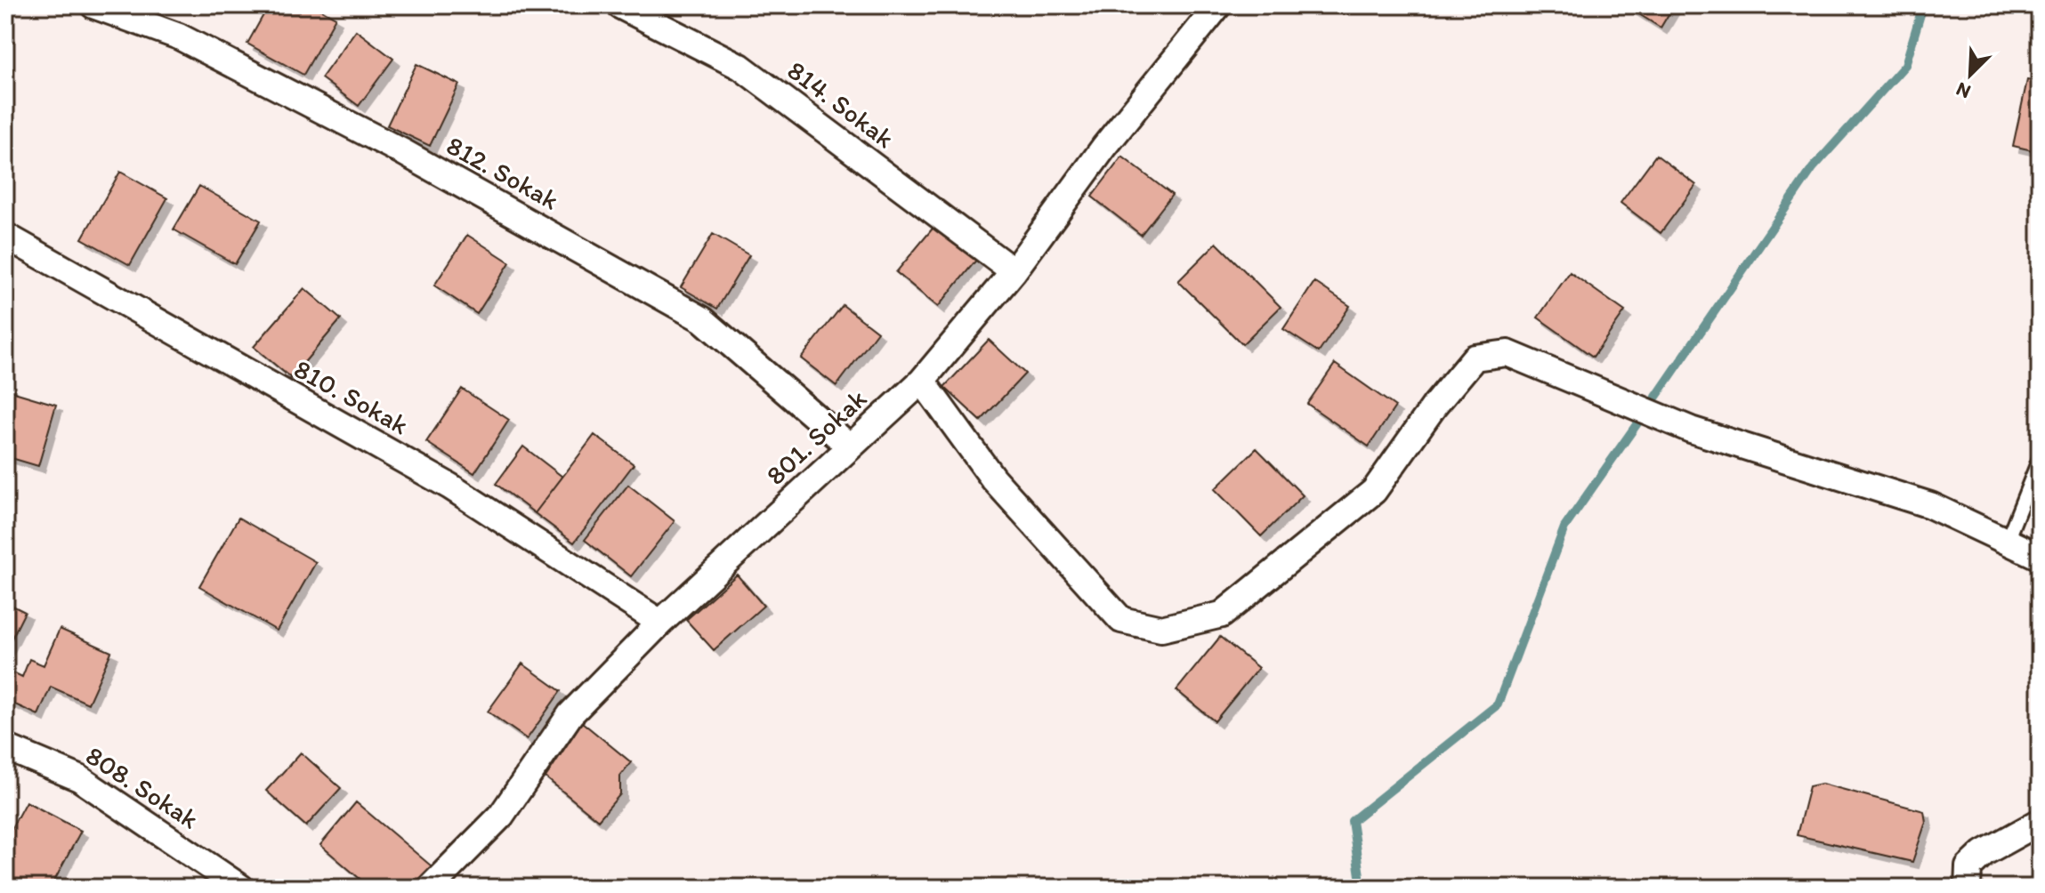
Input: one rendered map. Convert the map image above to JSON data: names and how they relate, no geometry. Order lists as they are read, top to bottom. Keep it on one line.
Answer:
{"streets":{"street":["814. Sokak","812. Sokak","810. Sokak","801. Sokak","808. Sokak"]},"crossings":[["814. Sokak","801. Sokak"],["812. Sokak","801. Sokak"],["810. Sokak","801. Sokak"]],"north":"bottom left"}
